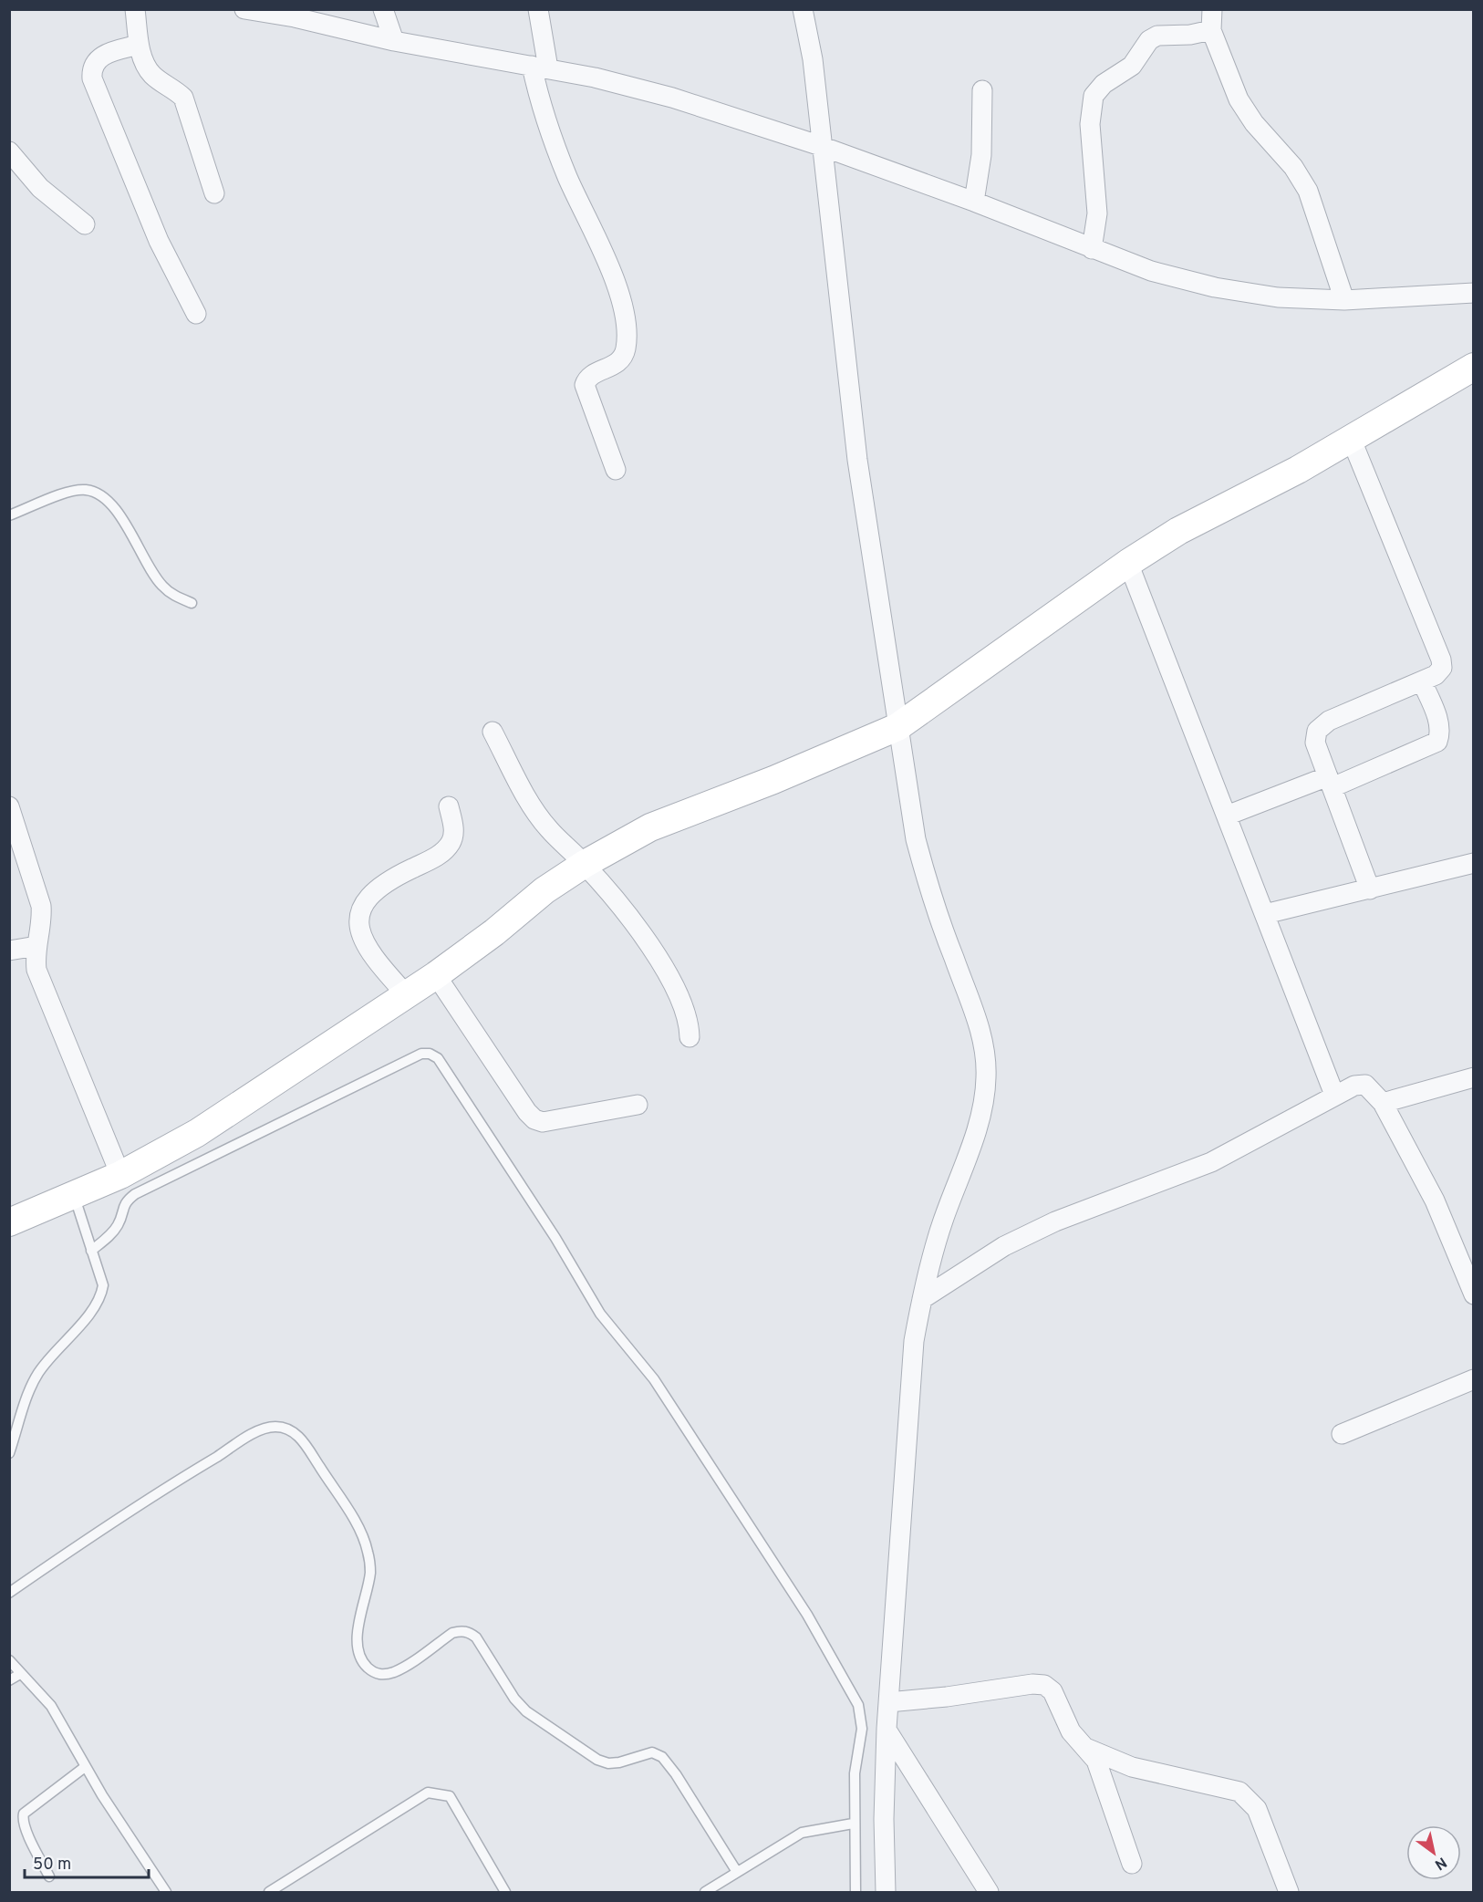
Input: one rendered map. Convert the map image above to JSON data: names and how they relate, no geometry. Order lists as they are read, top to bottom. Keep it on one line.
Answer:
{"scale_bar":"50 m","north":"bottom right"}
